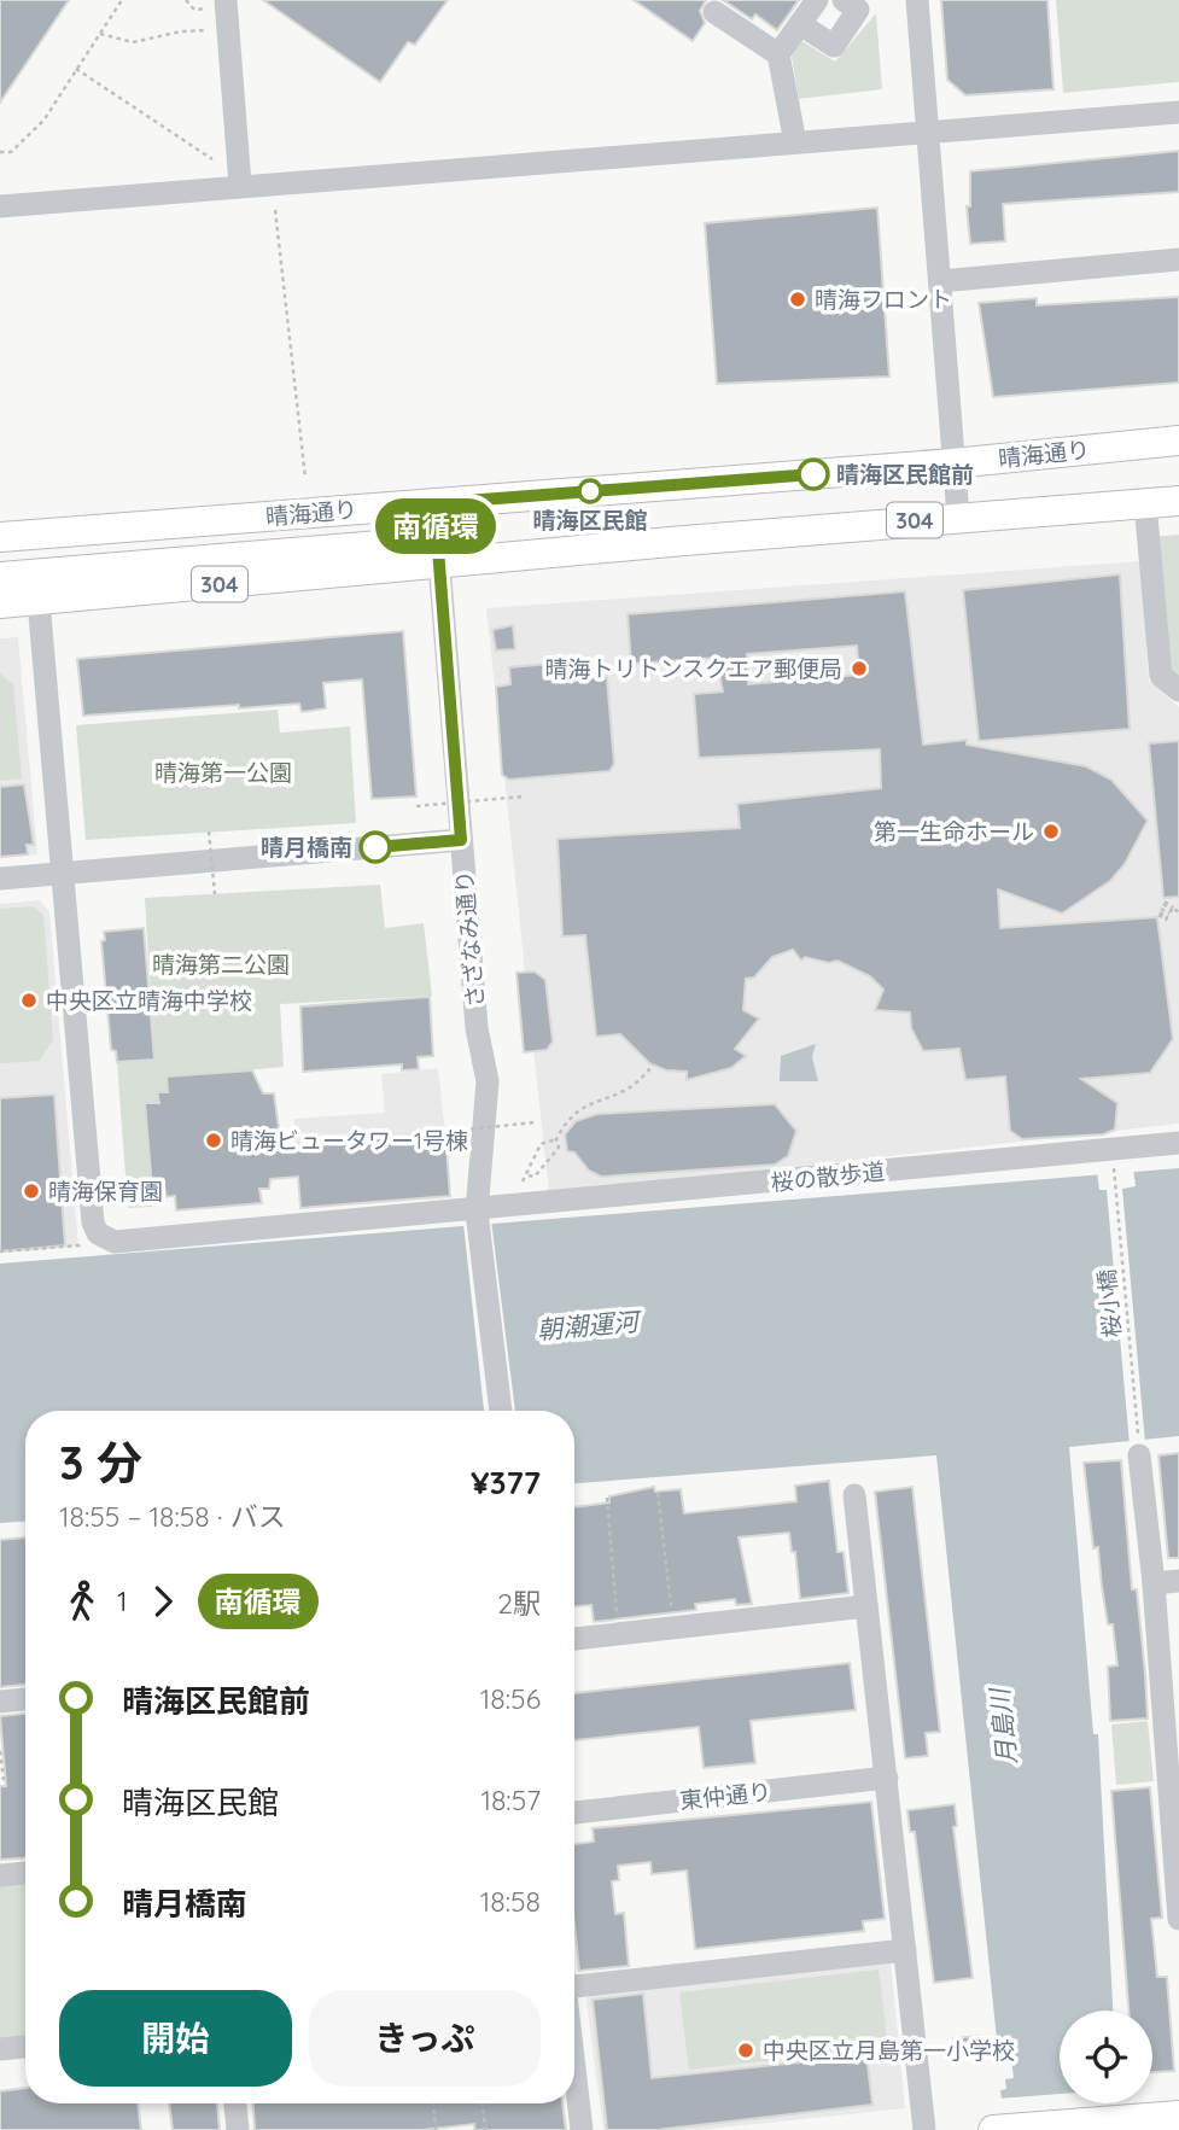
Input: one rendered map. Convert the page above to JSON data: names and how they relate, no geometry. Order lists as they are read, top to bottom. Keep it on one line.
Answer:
{"streets":{"main road":["晴海通り","304"],"street":["さざなみ通り","桜の散歩道","東仲通り"],"path":["桜小橋"]},"crossings":[["晴海通り","さざなみ通り"],["さざなみ通り","桜の散歩道"],["桜の散歩道","桜小橋"]],"water":["朝潮運河","月島川"],"parks":["晴海第一公園","晴海第二公園"],"places":["晴海フロント","晴海区民館前","晴海区民館","晴海トリトンスクエア郵便局","第一生命ホール","晴月橋南","中央区立晴海中学校","晴海ビュータワー1号棟","晴海保育園","中央区立月島第一小学校"],"lines":["bus line 南循環"],"page":{"on_map":"南循環","heading":["3 分","18:55 – 18:58 · バス","¥377"],"legs":["1","南循環","2駅"],"list":[{"name":"晴海区民館前","value":"18:56"},{"name":"晴海区民館","value":"18:57"},{"name":"晴月橋南","value":"18:58"}],"buttons":["開始","きっぷ"]}}
